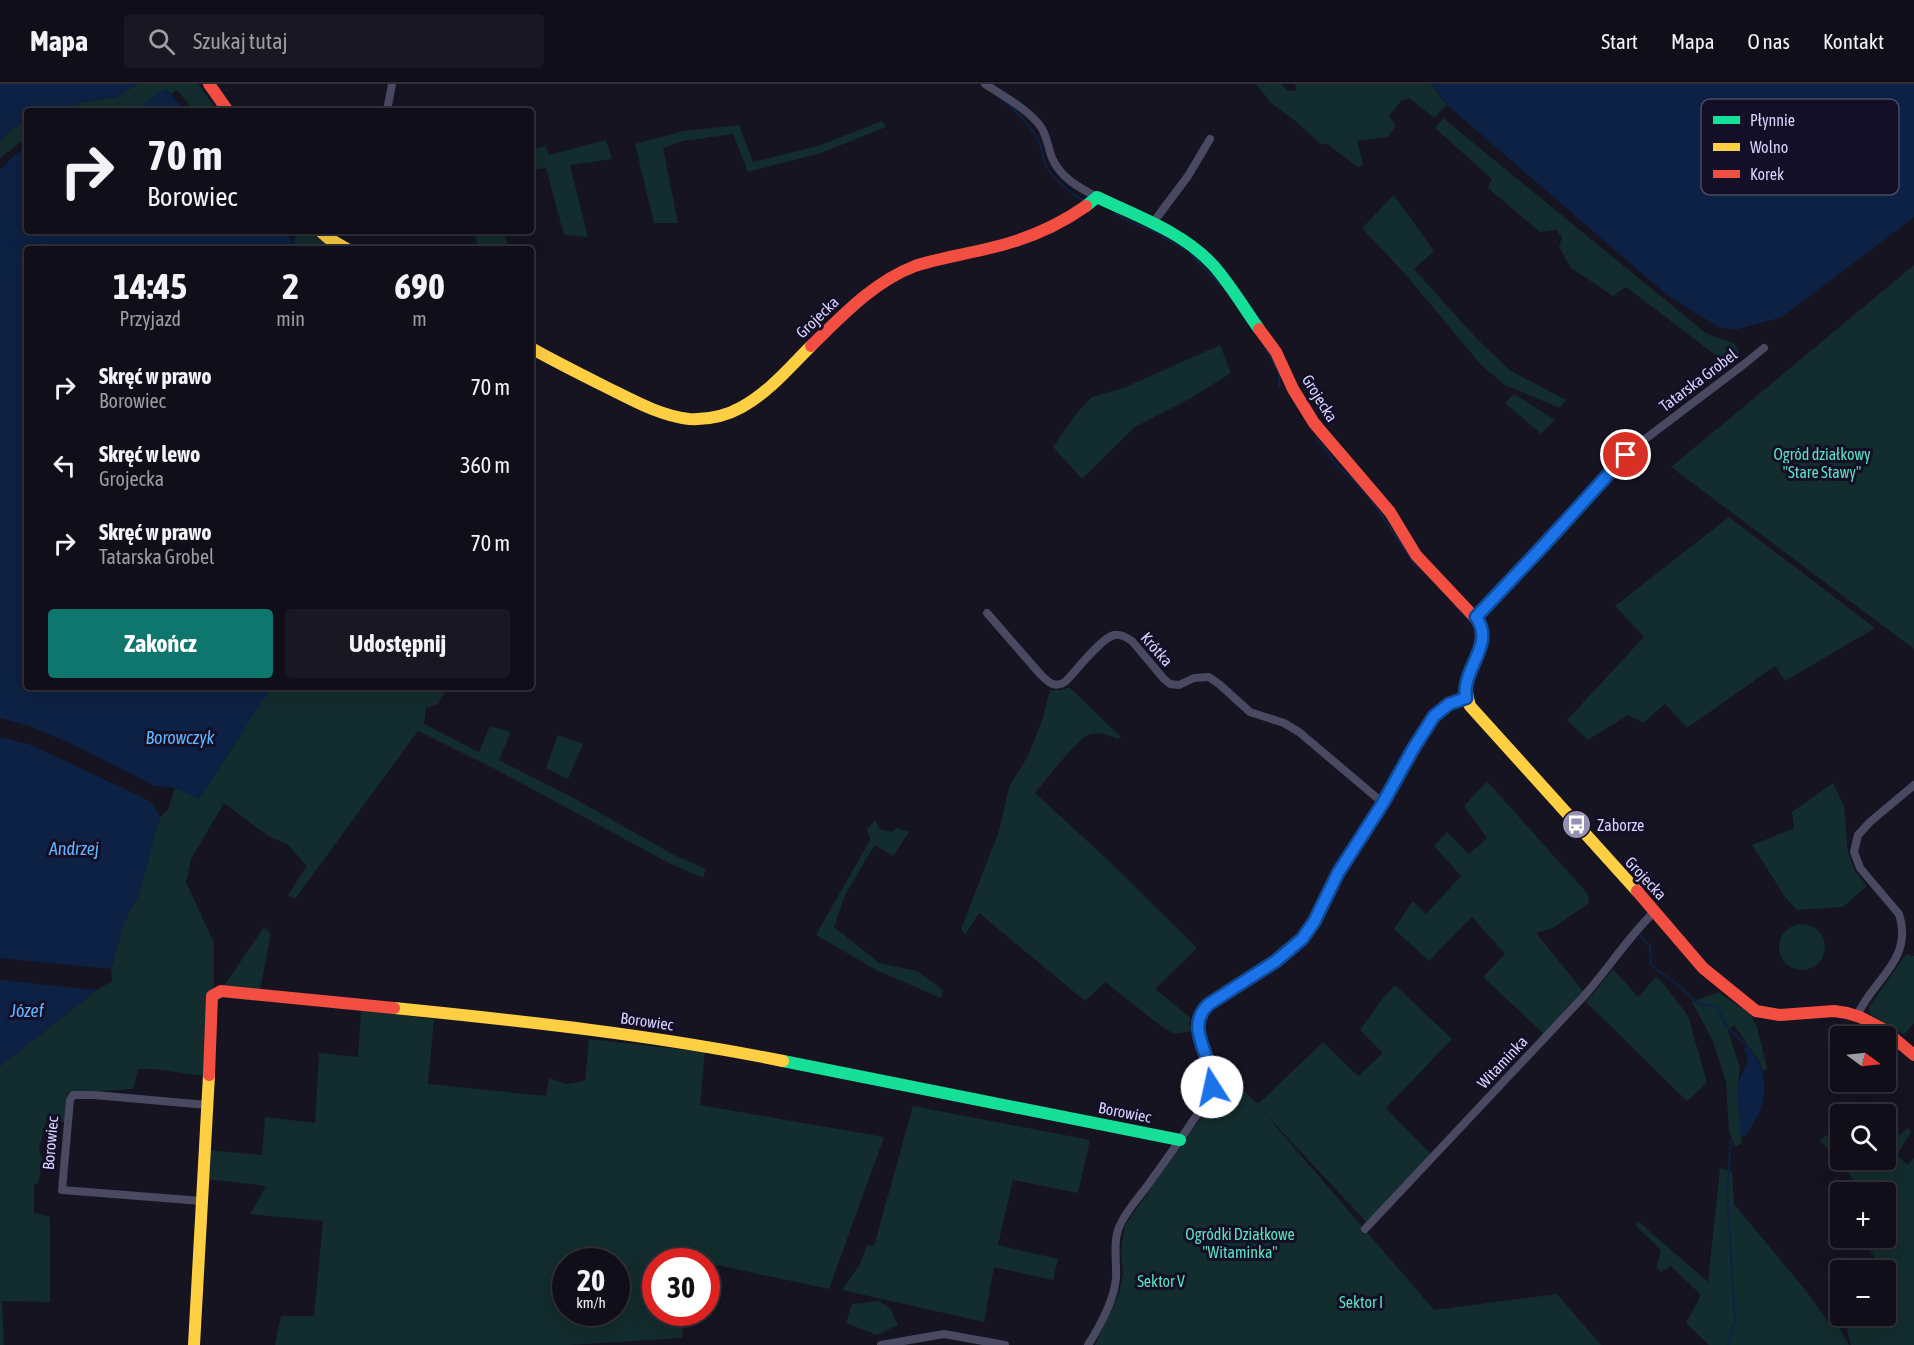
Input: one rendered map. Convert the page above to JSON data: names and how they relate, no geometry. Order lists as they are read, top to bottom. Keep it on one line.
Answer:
{"streets":{"street":["Grojecka","Tatarska Grobel","Krótka","Borowiec","Witaminka"]},"crossings":[["Grojecka","Tatarska Grobel"],["Grojecka","Witaminka"]],"water":["Borowczyk","Andrzej","Józef"],"parks":["Ogród działkowy \"Stare Stawy\"","Ogródki Działkowe \"Witaminka\"","Sektor V","Sektor I"],"places":{"bus stop":["Zaborze"]},"legend":["Płynnie","Wolno","Korek"],"north":"right","page":{"header":"Mapa","search":"Szukaj tutaj","nav":["Start","Mapa","O nas","Kontakt"],"turn":["70 m","Borowiec"],"eta":["14:45","Przyjazd","2","min","690","m"],"list":[{"name":"Skręć w prawo","note":"Borowiec","value":"70 m"},{"name":"Skręć w lewo","note":"Grojecka","value":"360 m"},{"name":"Skręć w prawo","note":"Tatarska Grobel","value":"70 m"}],"buttons":["Zakończ","Udostępnij"],"map_buttons":["+","−"],"speed":"20 km/h","limit":"30"}}
